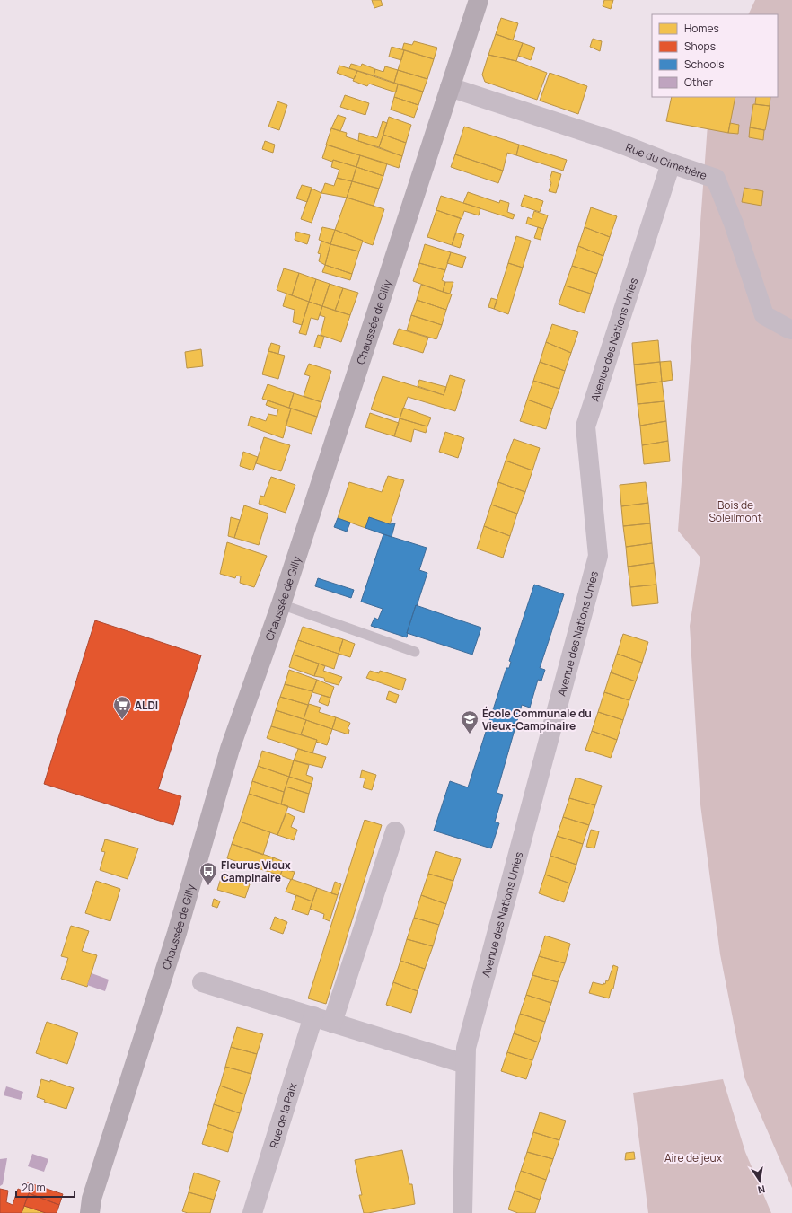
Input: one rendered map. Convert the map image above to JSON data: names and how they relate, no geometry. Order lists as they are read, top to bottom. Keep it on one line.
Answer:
{"streets":{"main road":["Chaussée de Gilly"],"street":["Rue du Cimetière","Avenue des Nations Unies","Rue de la Paix"]},"crossings":[["Rue du Cimetière","Chaussée de Gilly"],["Rue du Cimetière","Avenue des Nations Unies"]],"parks":["Bois de Soleilmont","Aire de jeux"],"places":{"supermarket":["ALDI"],"school or university":["École Communale du Vieux-Campinaire"],"bus stop":["Fleurus Vieux Campinaire"]},"legend":["Homes","Shops","Schools","Other"],"scale_bar":"20 m","north":"bottom"}
